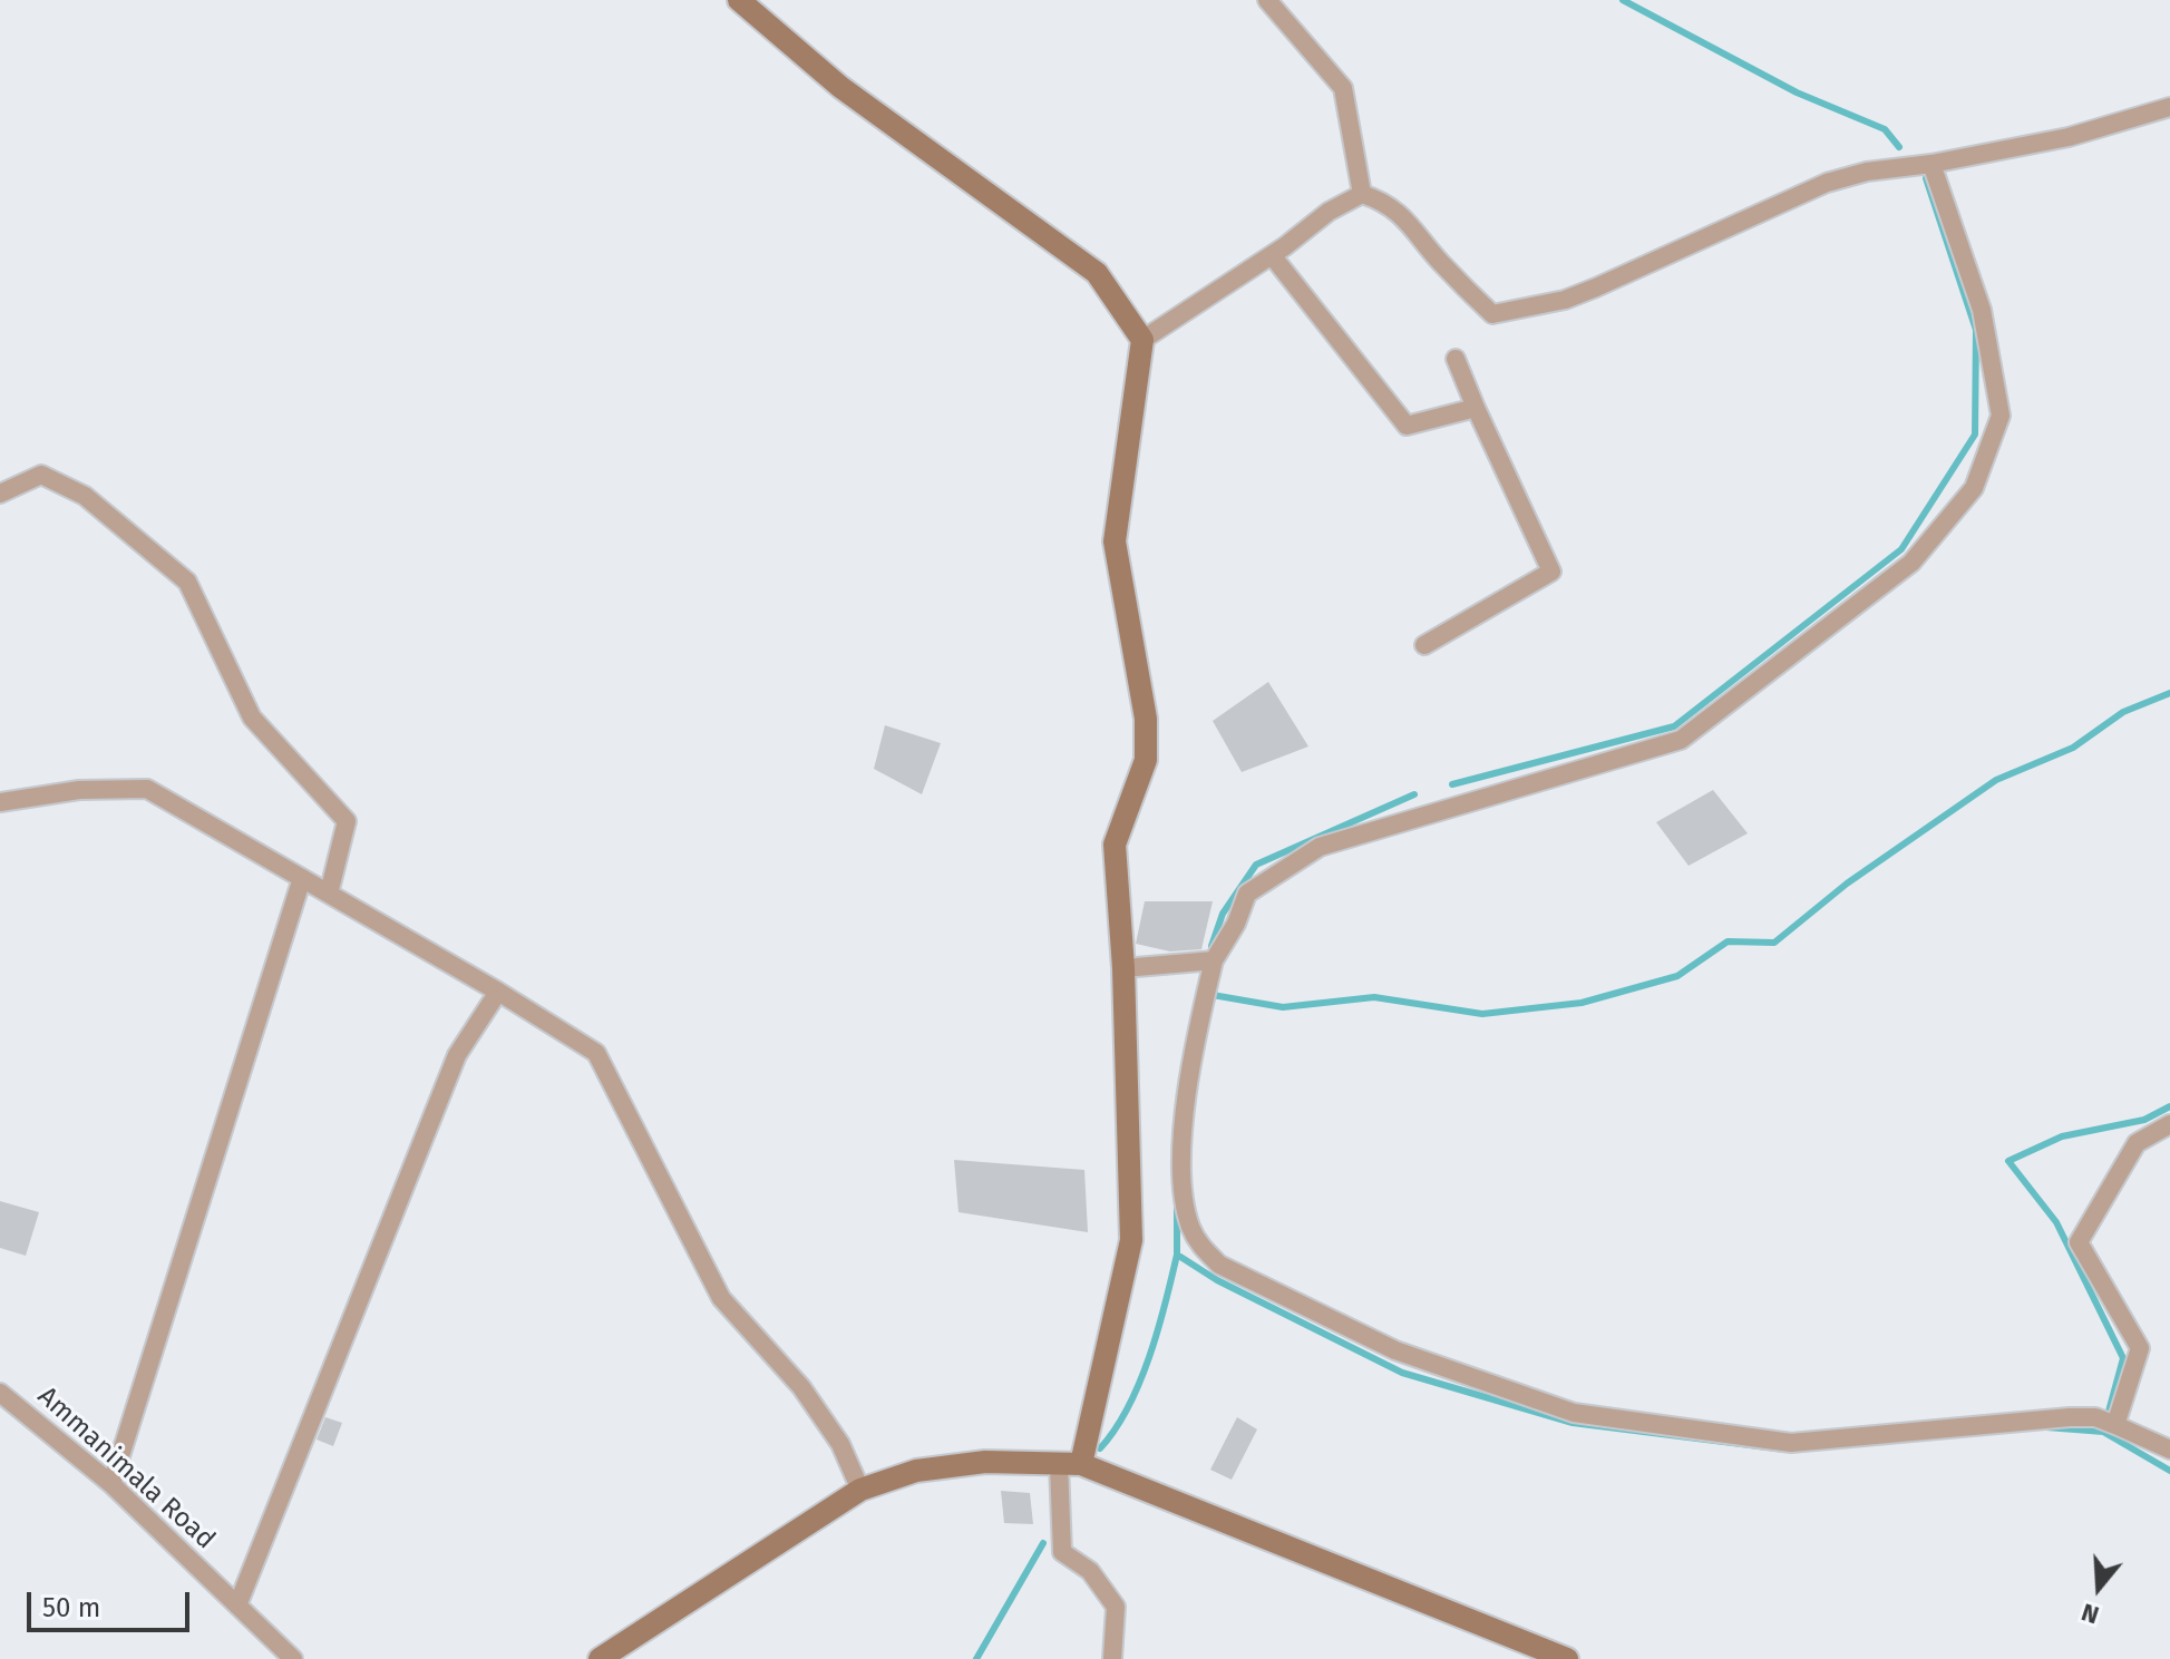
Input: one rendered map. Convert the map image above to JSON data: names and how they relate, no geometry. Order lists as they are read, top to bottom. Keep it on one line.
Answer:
{"streets":{"street":["Ammanimala Road"]},"scale_bar":"50 m","north":"bottom"}
